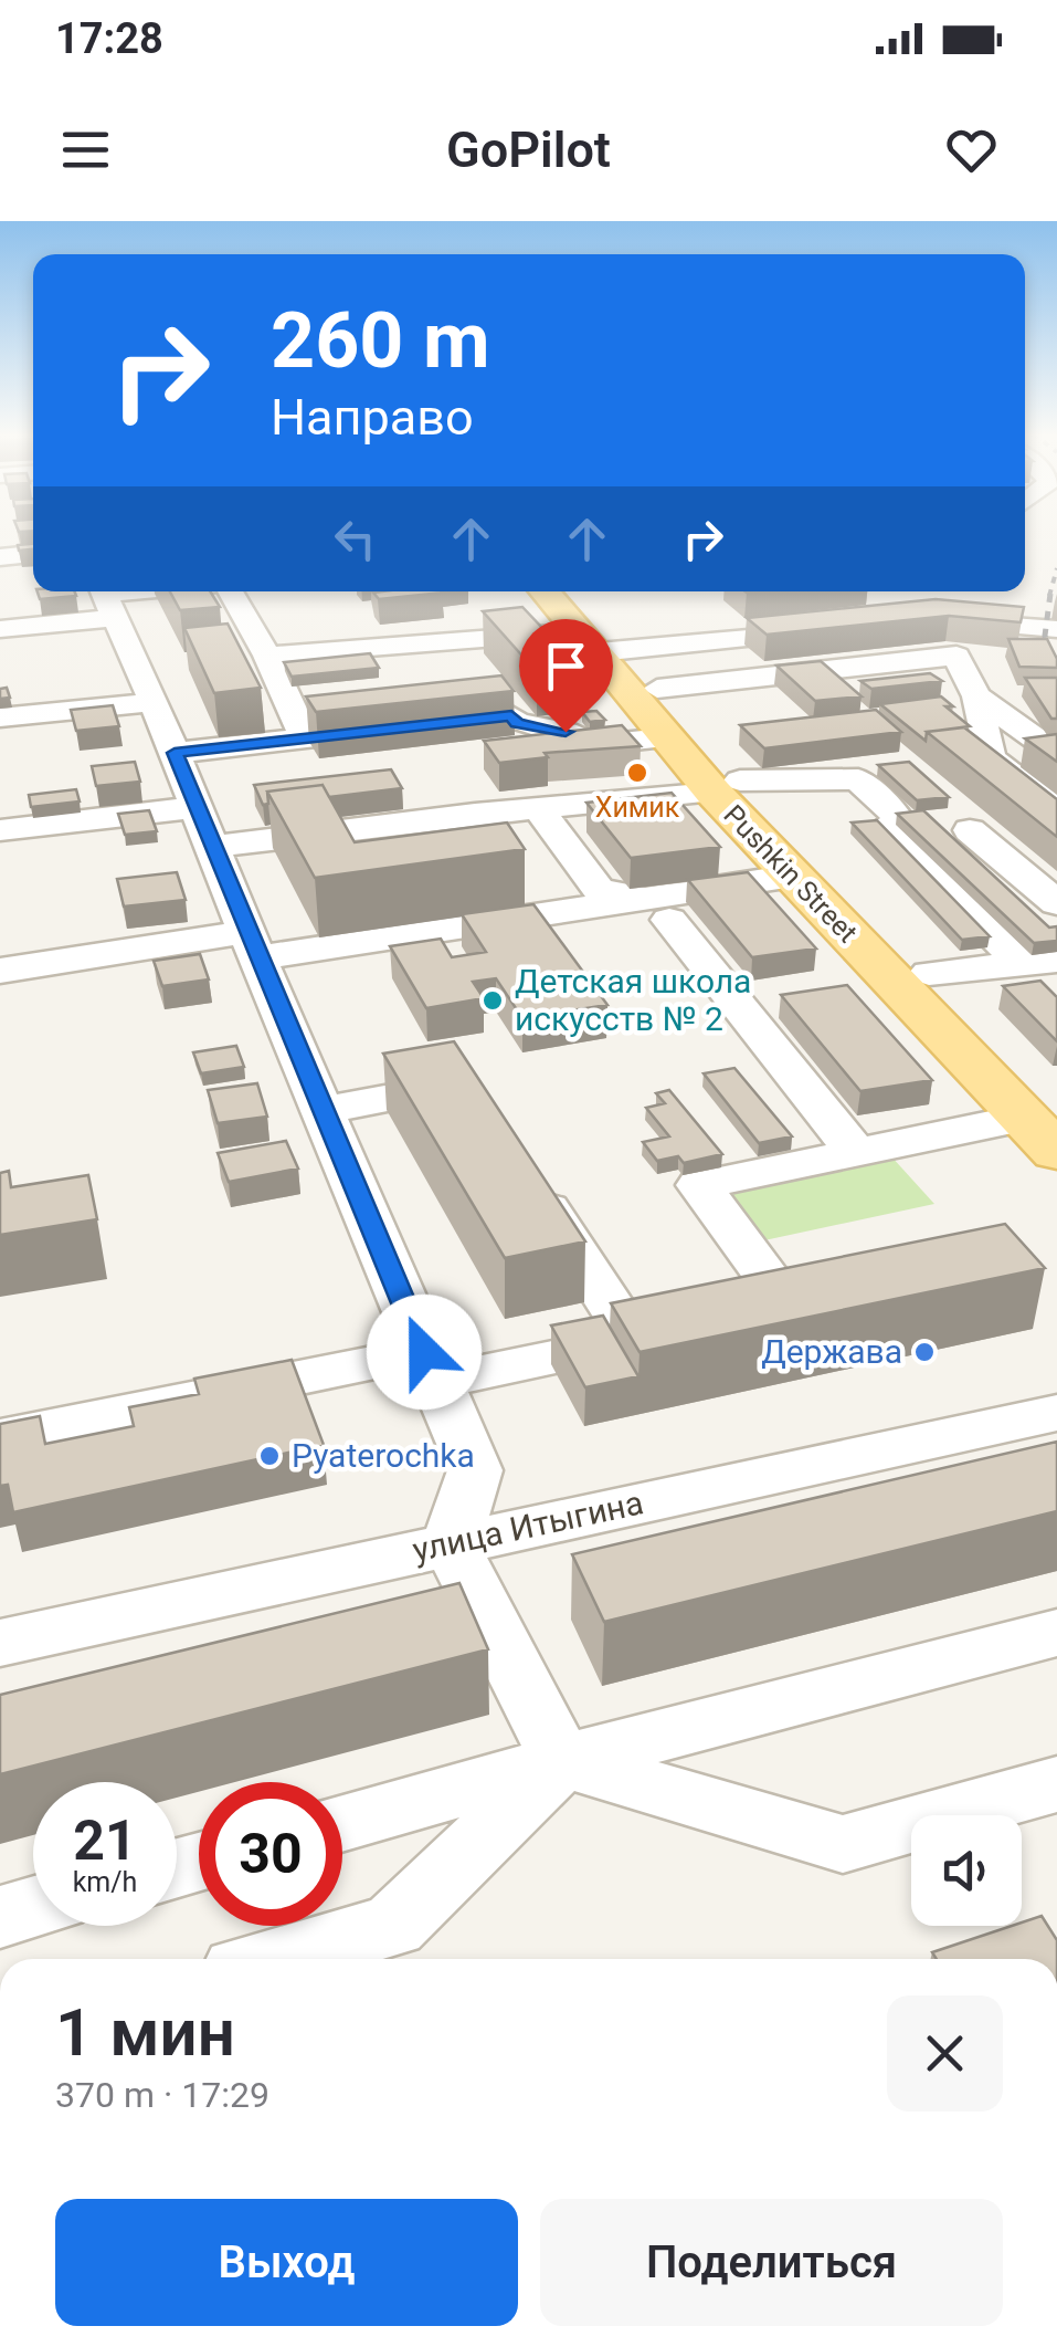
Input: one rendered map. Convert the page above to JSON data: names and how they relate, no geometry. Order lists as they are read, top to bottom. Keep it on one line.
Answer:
{"streets":{"main road":["Pushkin Street"],"street":["улица Итыгина"]},"places":["Химик","Детская школа искусств № 2","Держава","Pyaterochka"],"page":{"status":"17:28","header":"GoPilot","turn":["260 m","Направо"],"speed":"21 km/h","limit":"30","heading":["1 мин","370 m · 17:29"],"buttons":["Выход","Поделиться"]}}
